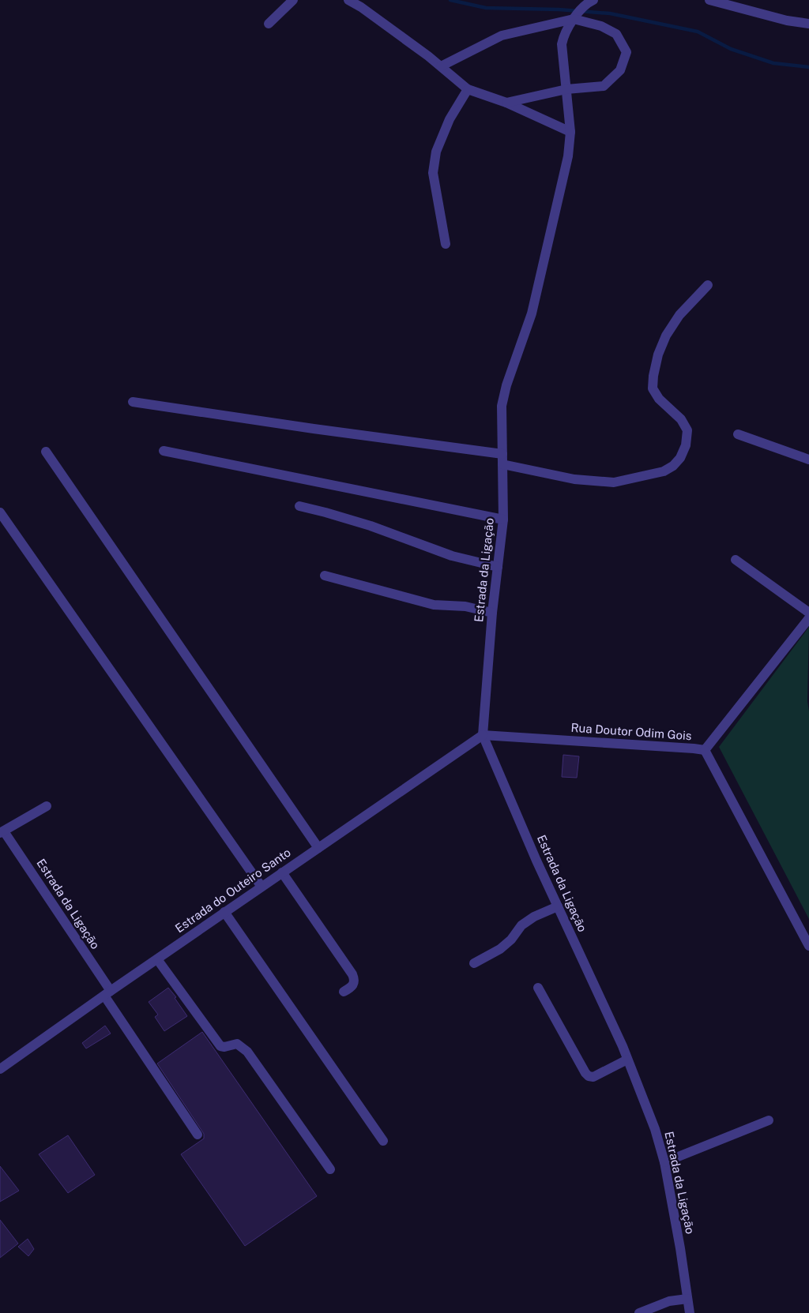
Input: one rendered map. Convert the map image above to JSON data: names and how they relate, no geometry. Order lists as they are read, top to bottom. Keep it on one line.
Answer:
{"streets":{"street":["Estrada da Ligação","Rua Doutor Odim Gois","Estrada do Outeiro Santo"]},"crossings":[["Estrada da Ligação","Rua Doutor Odim Gois"],["Estrada da Ligação","Estrada do Outeiro Santo"],["Rua Doutor Odim Gois","Estrada do Outeiro Santo"]]}
